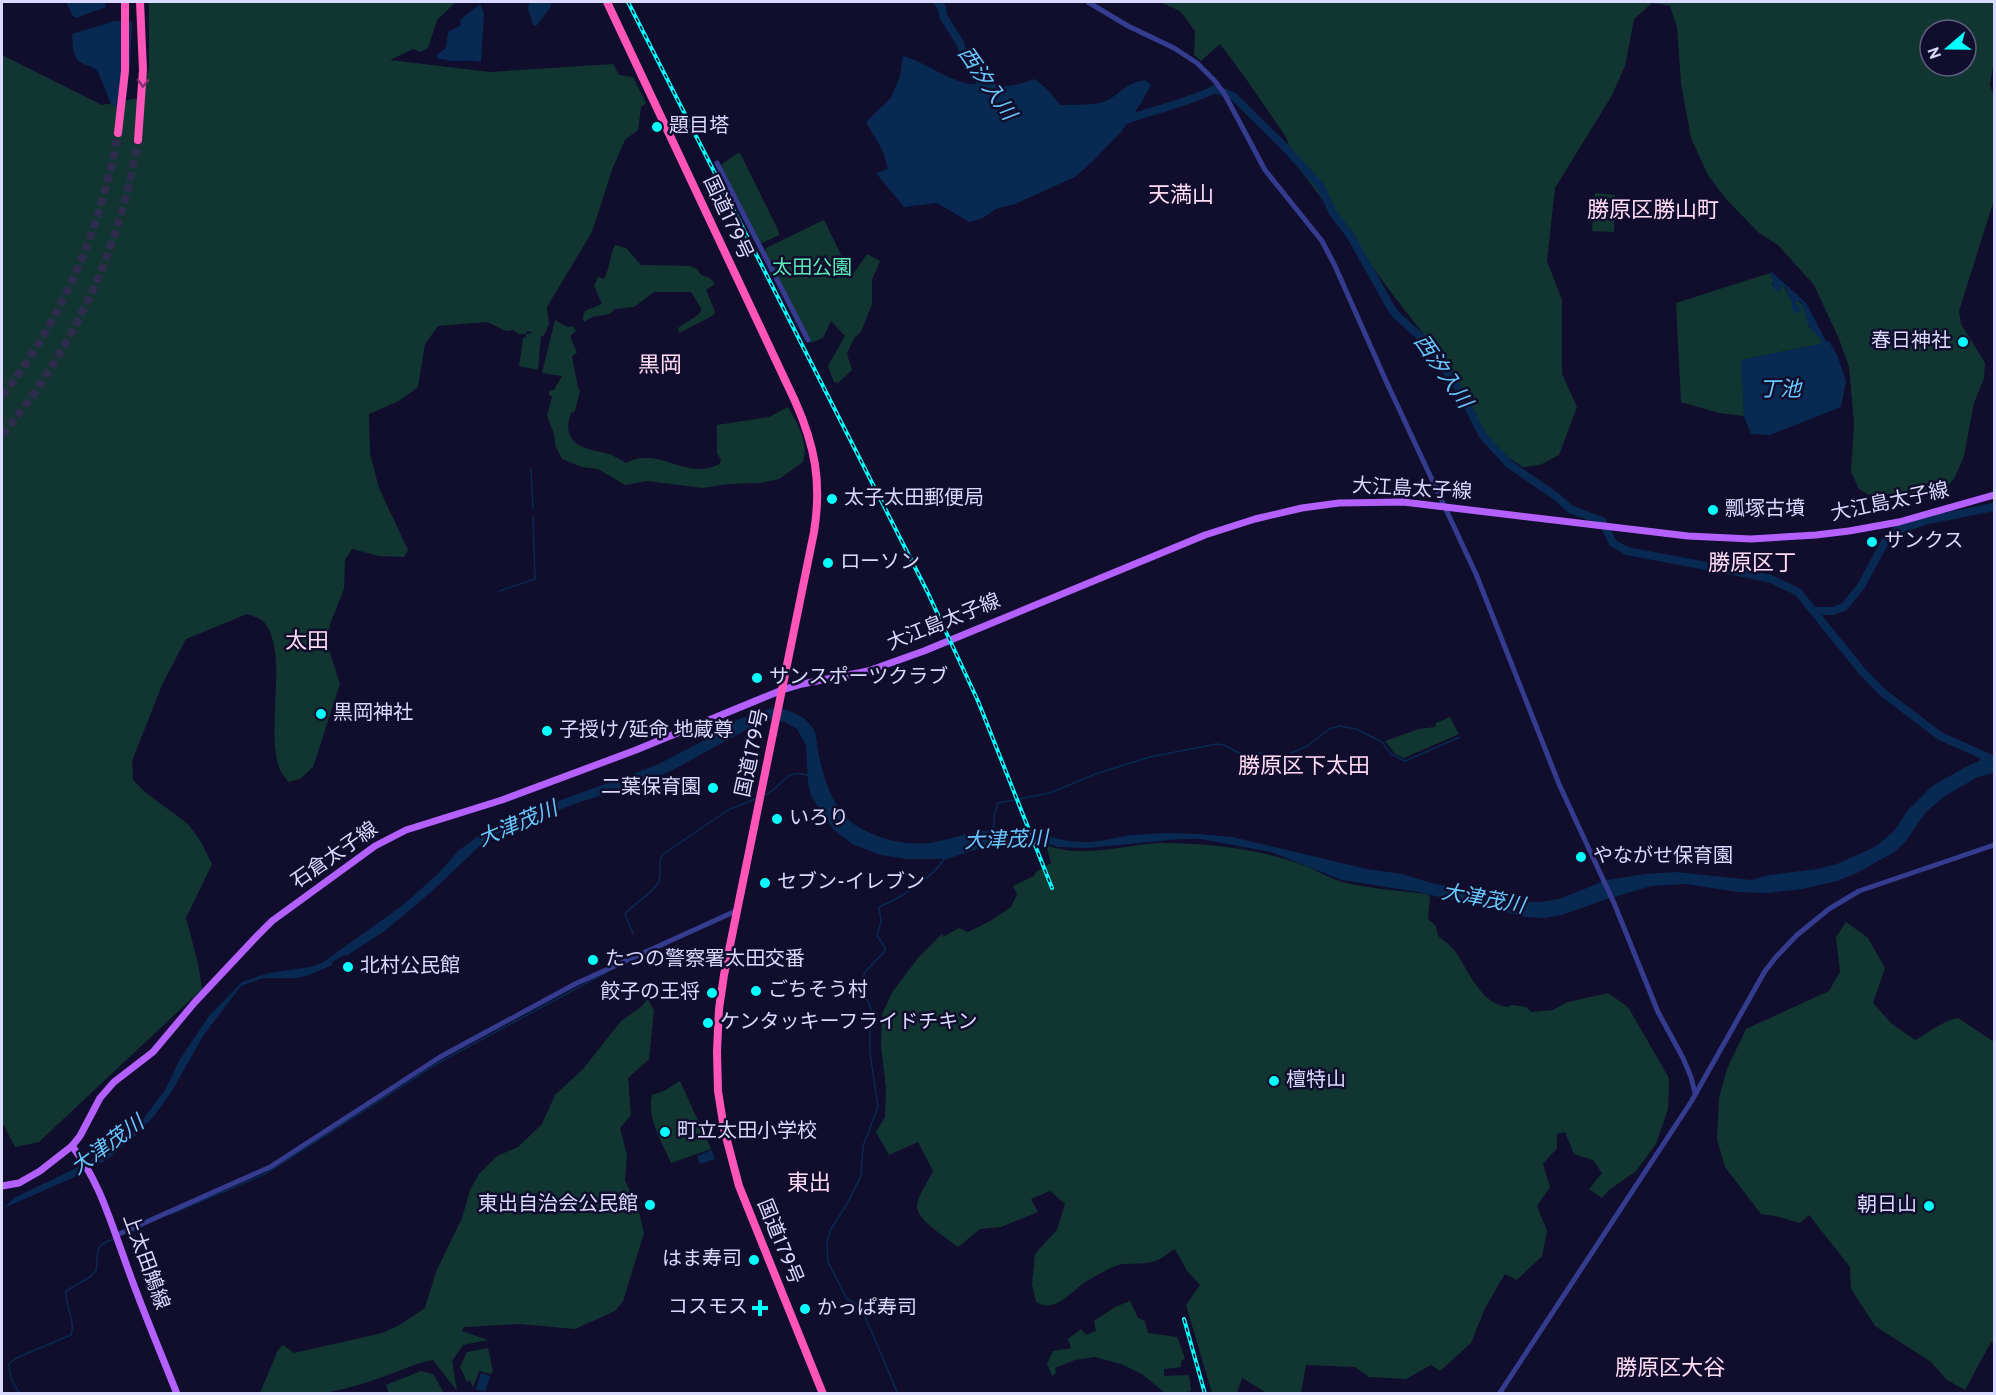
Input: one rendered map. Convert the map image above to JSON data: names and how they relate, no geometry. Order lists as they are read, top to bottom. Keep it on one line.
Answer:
{"streets":{"highway":["国道179号"],"main road":["大江島太子線","石倉太子線","上太田鵤線"]},"crossings":[["国道179号","大江島太子線"],["国道179号","石倉太子線"],["大江島太子線","石倉太子線"],["石倉太子線","上太田鵤線"]],"districts":["天満山","勝原区勝山町","黒岡","勝原区丁","太田","勝原区下太田","東出","勝原区大谷"],"water":["西汐入川","丁池","大津茂川"],"parks":["太田公園"],"places":{"other":["題目塔","春日神社","太子太田郵便局","瓢塚古墳","サンクス","ローソン","サンスポーツクラブ","黒岡神社","子授け/延命 地蔵尊","二葉保育園","いろり","やながせ保育園","セブン-イレブン","たつの警察署太田交番","北村公民館","ごちそう村","餃子の王将","ケンタッキーフライドチキン","檀特山","町立太田小学校","東出自治会公民館","朝日山","はま寿司","かっぱ寿司"],"health":["コスモス"]},"north":"left"}
